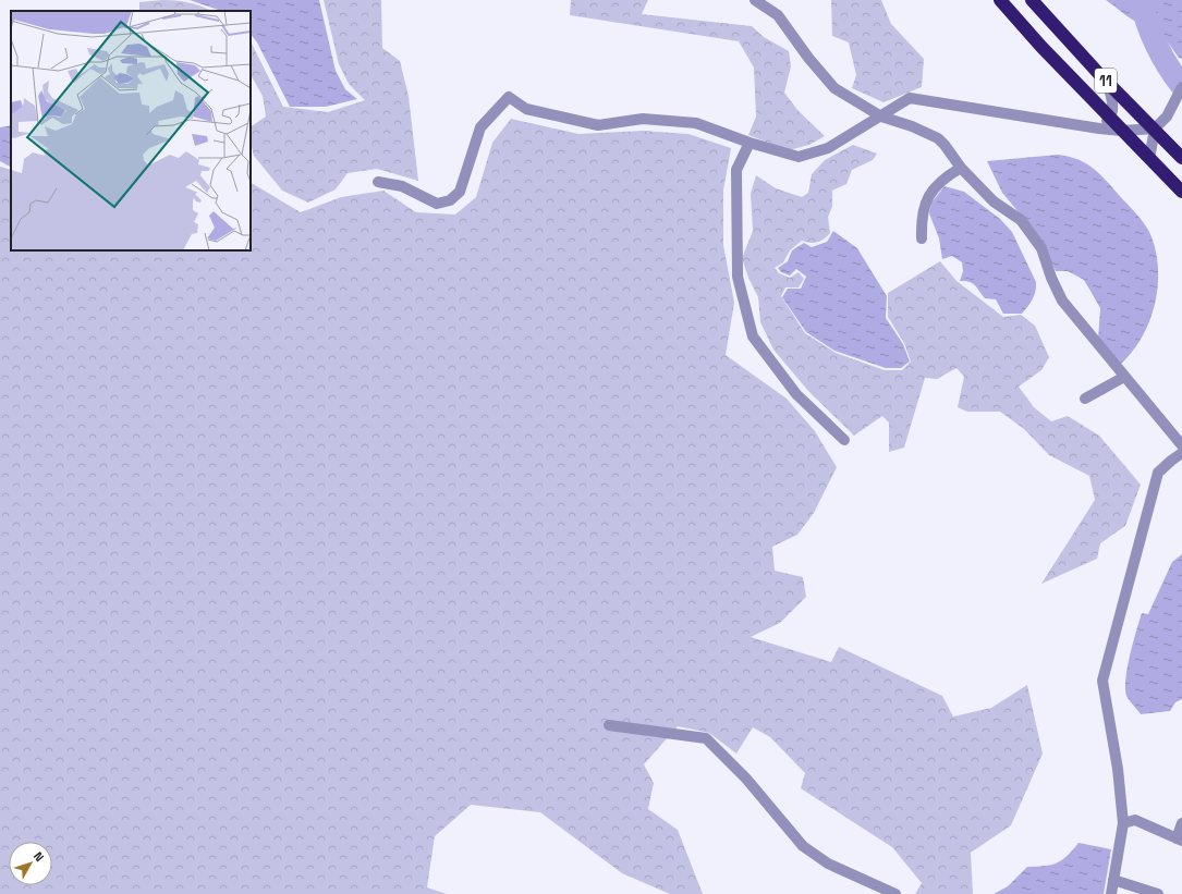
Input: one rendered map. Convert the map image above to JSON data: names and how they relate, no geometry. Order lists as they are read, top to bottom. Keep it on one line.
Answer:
{"streets":{"highway":["11"]},"north":"top right"}
